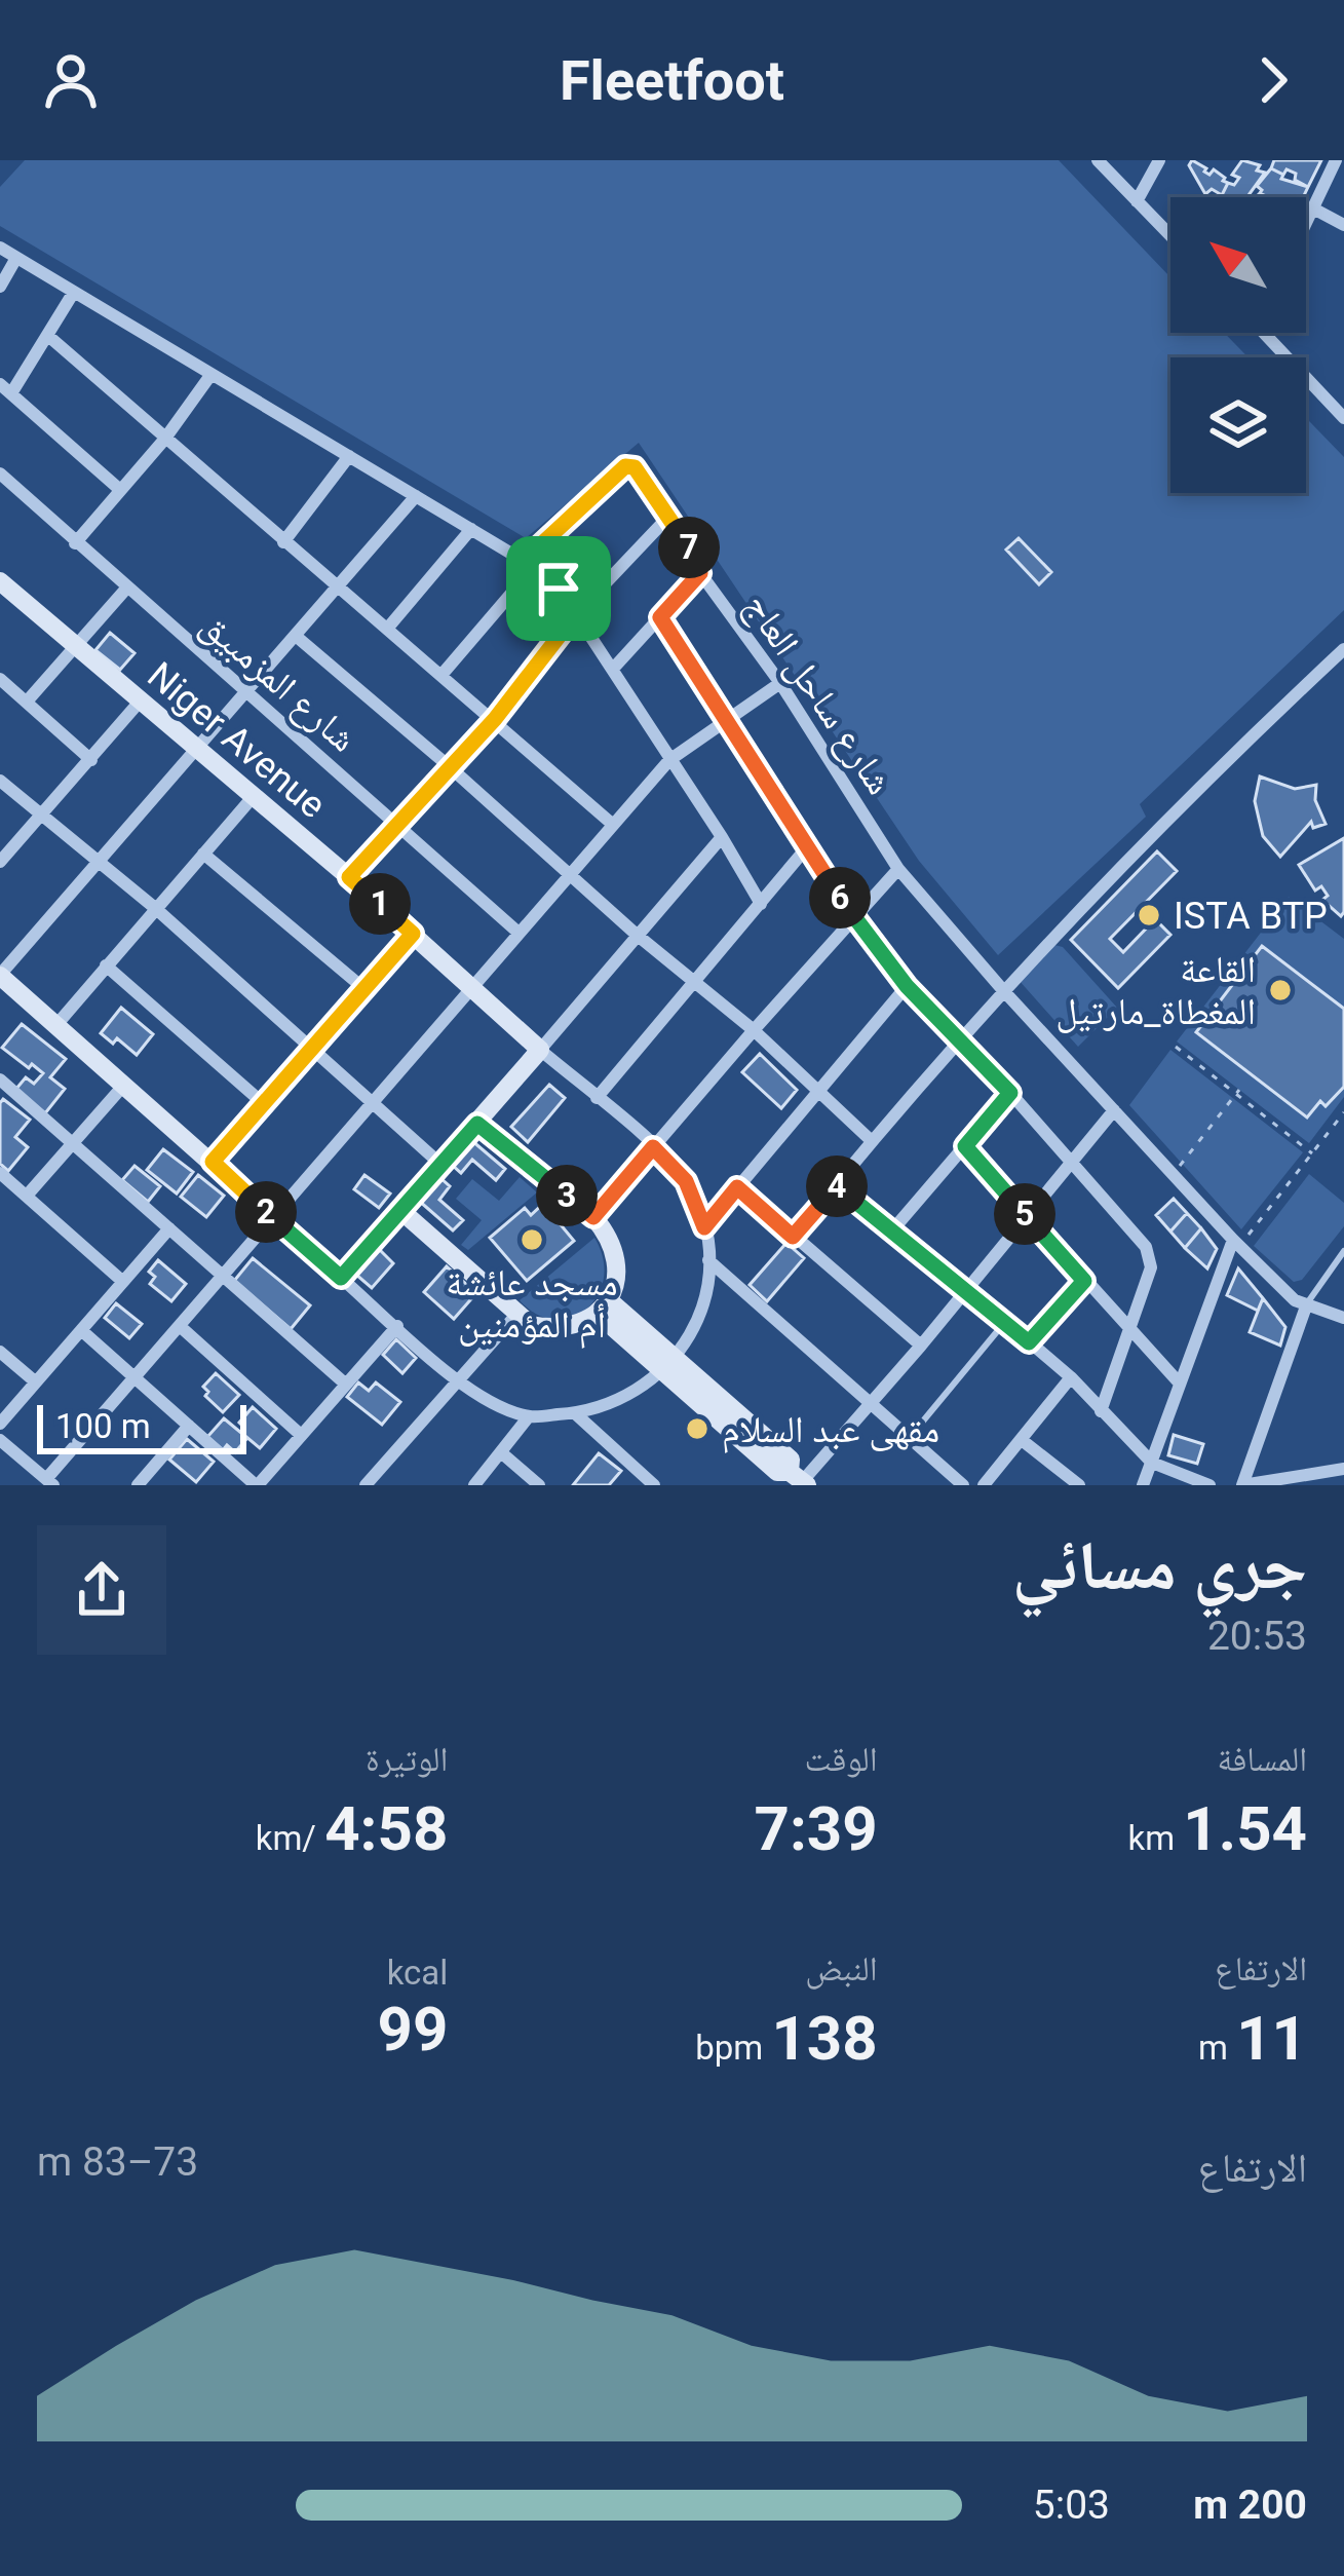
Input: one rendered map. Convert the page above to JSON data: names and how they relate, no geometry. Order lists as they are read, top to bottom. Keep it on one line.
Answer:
{"streets":{"street":["شارع المزمبيق","شارع ساحل العاج","Niger Avenue"]},"places":["ISTA BTP","القاعة المغطاة_مارتيل","مسجد عائشة أم المؤمنين","مقهى عبد السلام"],"scale_bar":"100 m","north":"top left","page":{"header":"Fleetfoot","pins":["7","6","1","4","3","2","5"],"scale":"100 m","heading":["جري مسائي","20:53"],"stats":[["المسافة","1.54 km"],["الوقت","7:39"],["الوتيرة","4:58 /km"],["الارتفاع","11 m"],["النبض","138 bpm"],["kcal","99"]],"chart":["الارتفاع","73–83 m"],"list":[{"name":"200 m","note":"5:03"}]}}
